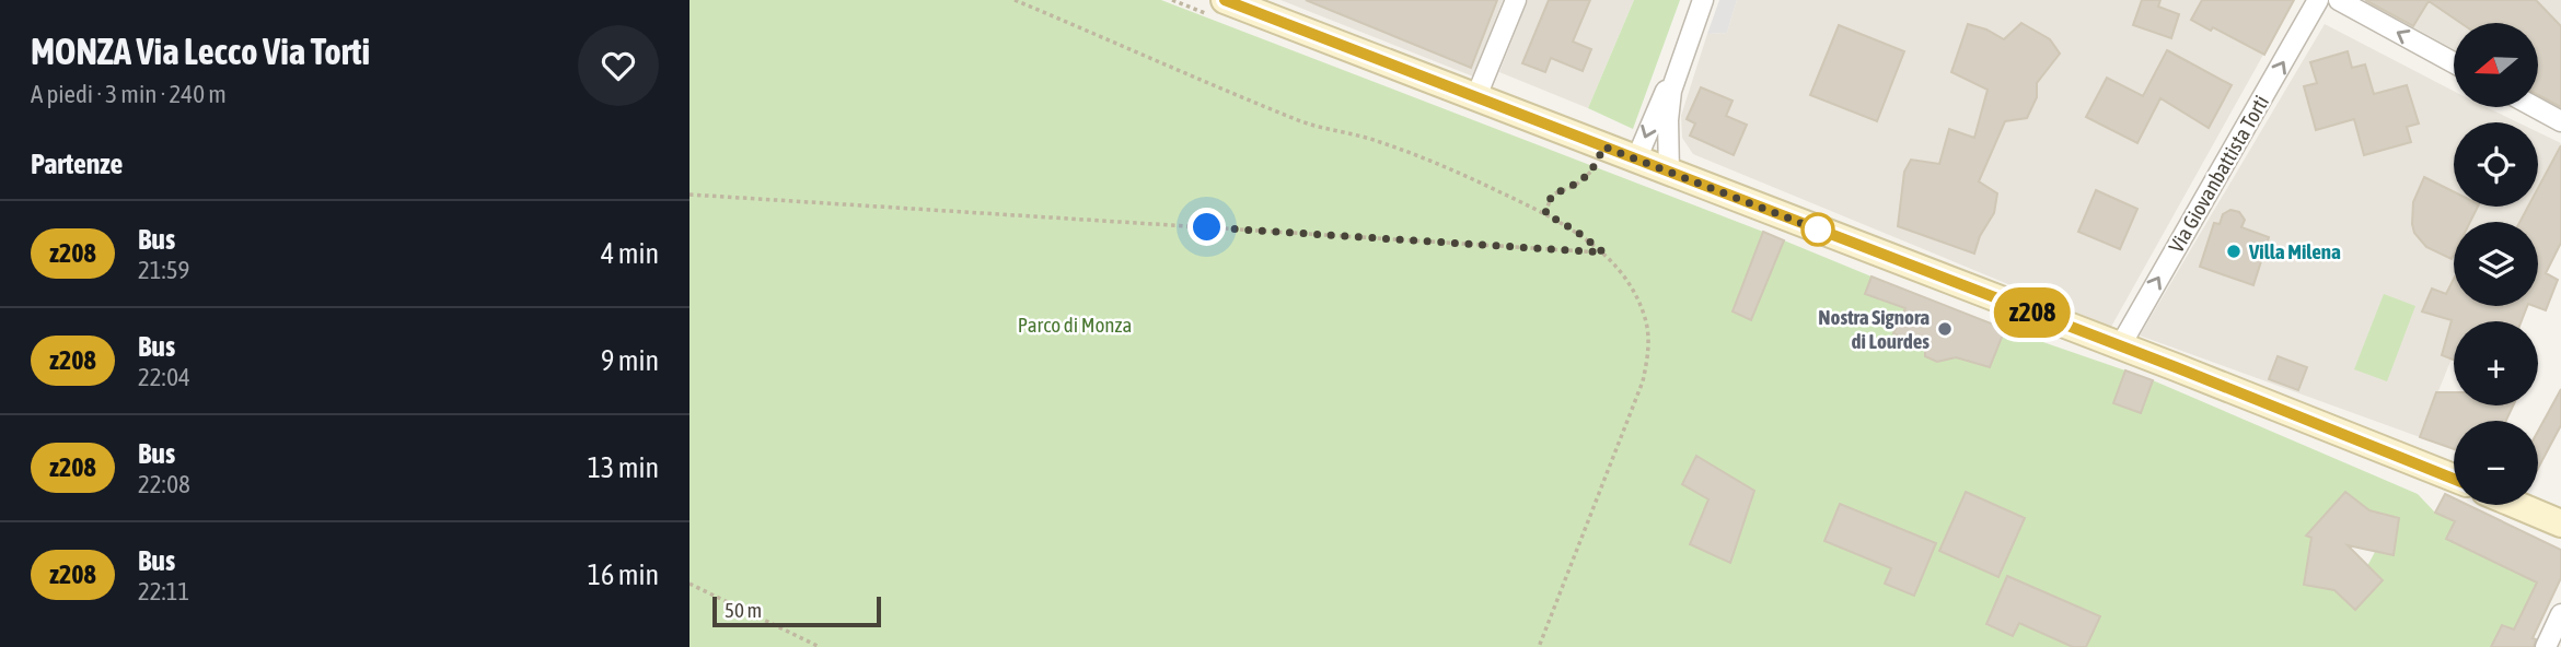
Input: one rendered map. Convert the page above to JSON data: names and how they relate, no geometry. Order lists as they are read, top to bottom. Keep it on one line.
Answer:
{"streets":{"street":["Via Giovanbattista Torti"]},"one_way":["Via Giovanbattista Torti"],"parks":["Parco di Monza"],"places":["Villa Milena","Nostra Signora di Lourdes"],"lines":["bus line z208"],"scale_bar":"50 m","north":"left","page":{"heading":[["MONZA Via Lecco Via Torti","A piedi · 3 min · 240 m"],"Partenze"],"on_map":"z208","map_buttons":["+","−"],"list":[{"mark":"z208","name":"Bus","note":"21:59","value":"4 min"},{"mark":"z208","name":"Bus","note":"22:04","value":"9 min"},{"mark":"z208","name":"Bus","note":"22:08","value":"13 min"},{"mark":"z208","name":"Bus","note":"22:11","value":"16 min"}],"scale":"50 m"}}
